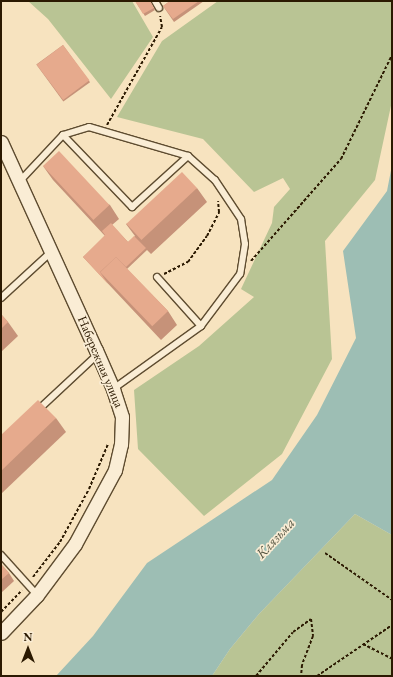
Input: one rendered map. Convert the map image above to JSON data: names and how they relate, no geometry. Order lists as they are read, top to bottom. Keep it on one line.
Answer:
{"streets":{"street":["Набережная улица"]},"water":["Клязьма"],"north":"top"}
